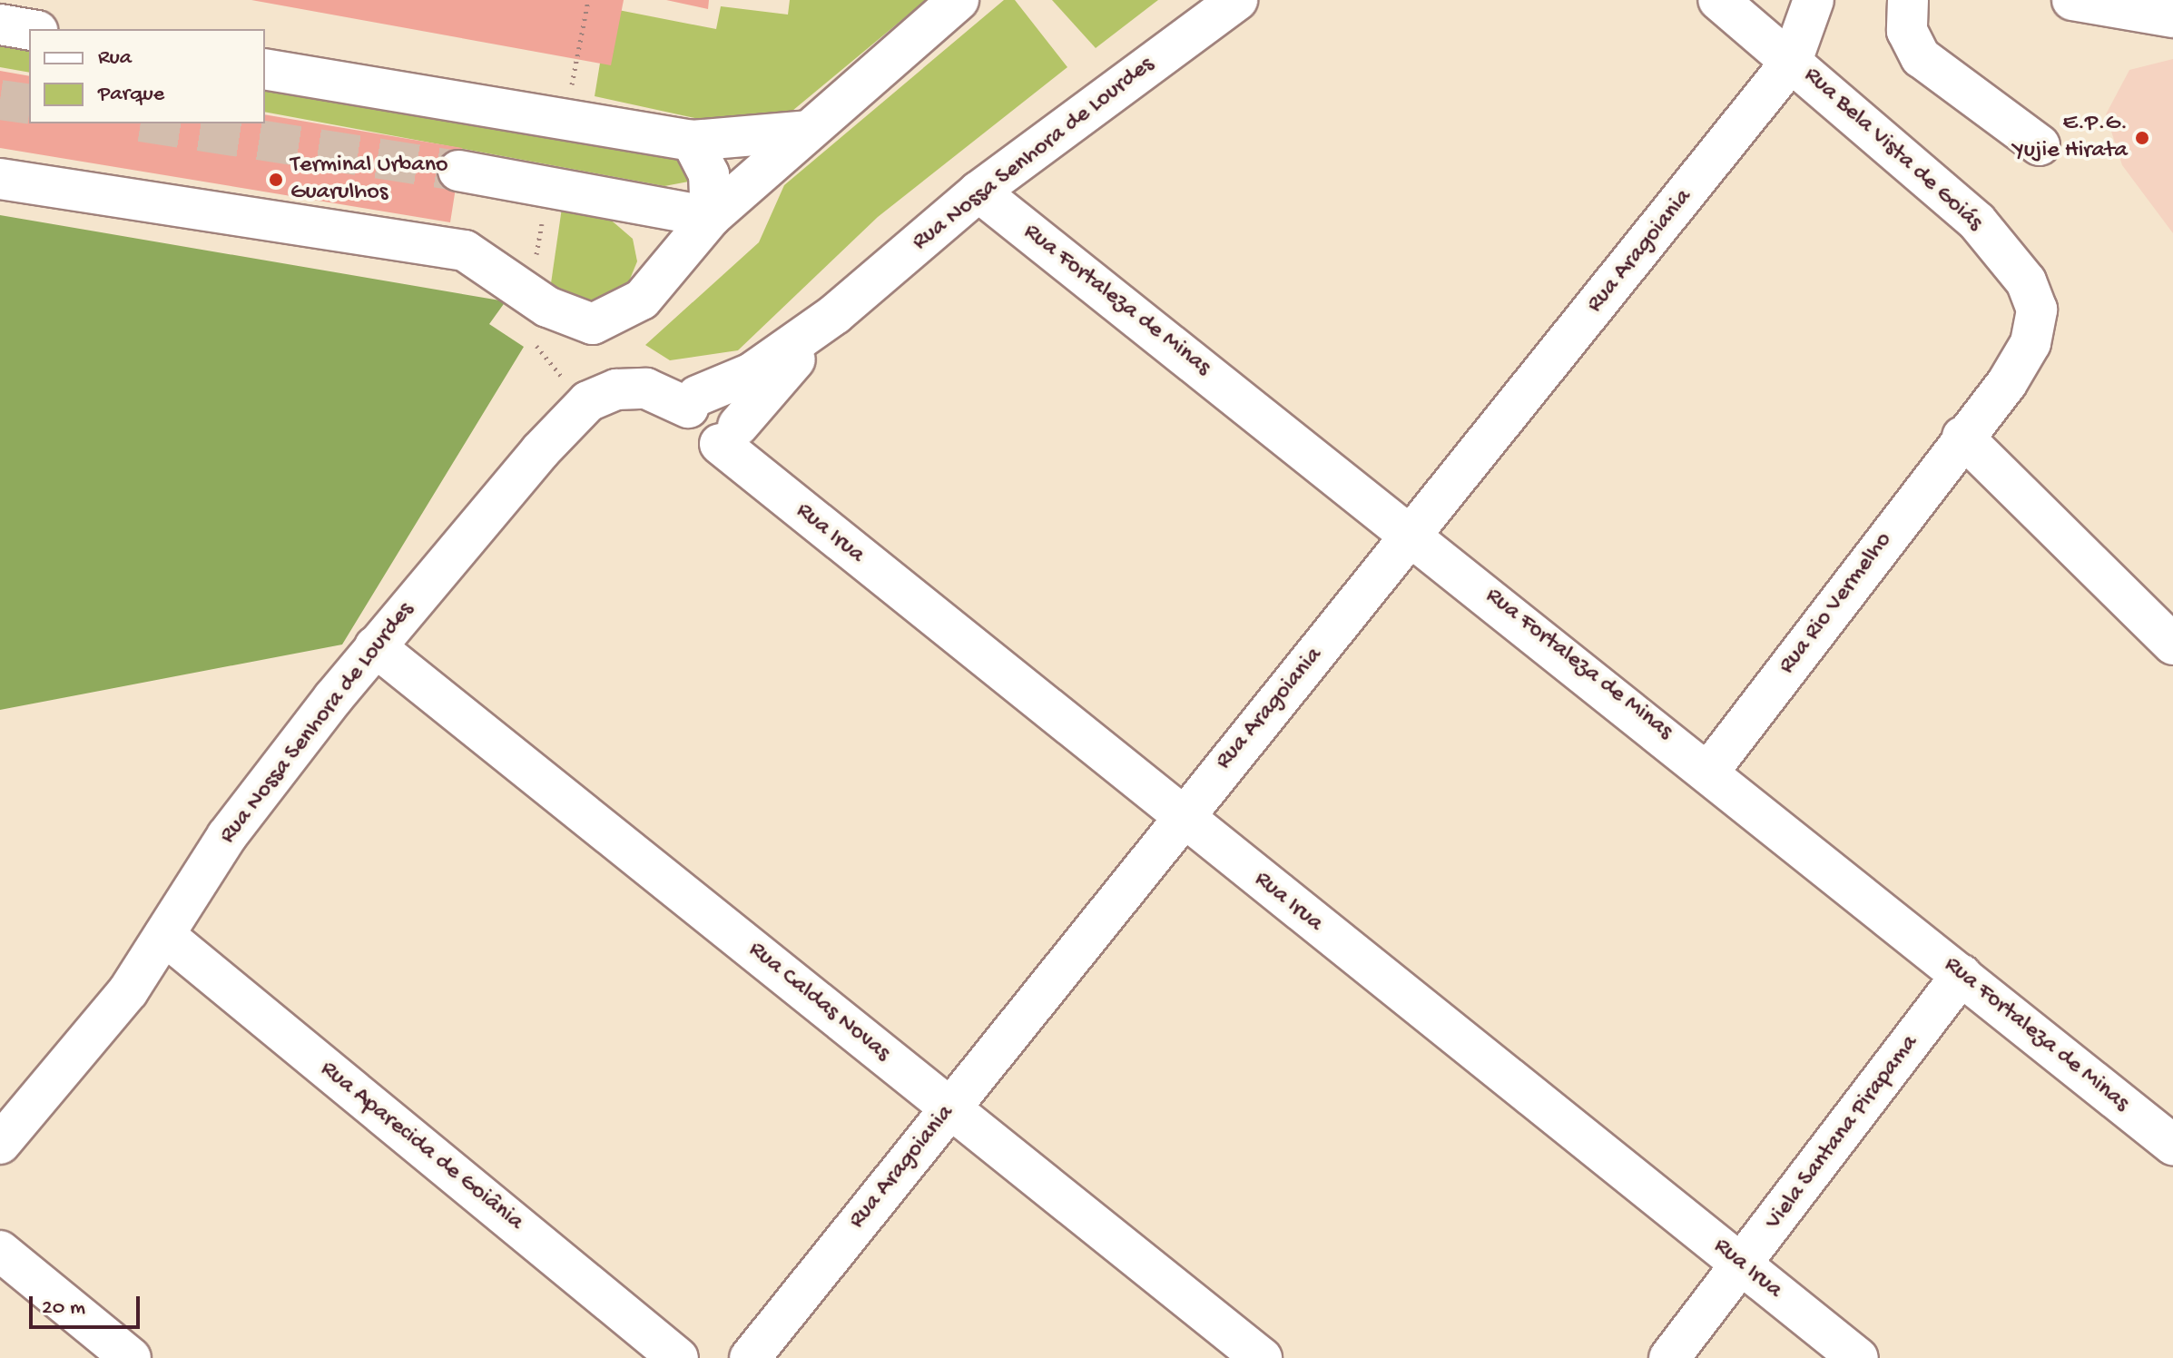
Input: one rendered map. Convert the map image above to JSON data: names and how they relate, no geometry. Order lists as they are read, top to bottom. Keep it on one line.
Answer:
{"streets":{"street":["Rua Bela Vista de Goiás","Rua Nossa Senhora de Lourdes","Rua Aragoiania","Rua Fortaleza de Minas","Rua Irua","Rua Rio Vermelho","Rua Caldas Novas","Viela Santana Pirapama","Rua Aparecida de Goiânia"]},"crossings":[["Rua Bela Vista de Goiás","Rua Aragoiania"],["Rua Bela Vista de Goiás","Rua Rio Vermelho"],["Rua Nossa Senhora de Lourdes","Rua Fortaleza de Minas"],["Rua Nossa Senhora de Lourdes","Rua Irua"],["Rua Nossa Senhora de Lourdes","Rua Caldas Novas"],["Rua Nossa Senhora de Lourdes","Rua Aparecida de Goiânia"],["Rua Aragoiania","Rua Fortaleza de Minas"],["Rua Aragoiania","Rua Irua"],["Rua Aragoiania","Rua Caldas Novas"],["Rua Fortaleza de Minas","Rua Rio Vermelho"],["Rua Fortaleza de Minas","Viela Santana Pirapama"],["Rua Irua","Viela Santana Pirapama"]],"places":["E.P.G. Yujie Hirata","Terminal Urbano Guarulhos"],"legend":["Rua","Parque"],"scale_bar":"20 m"}
